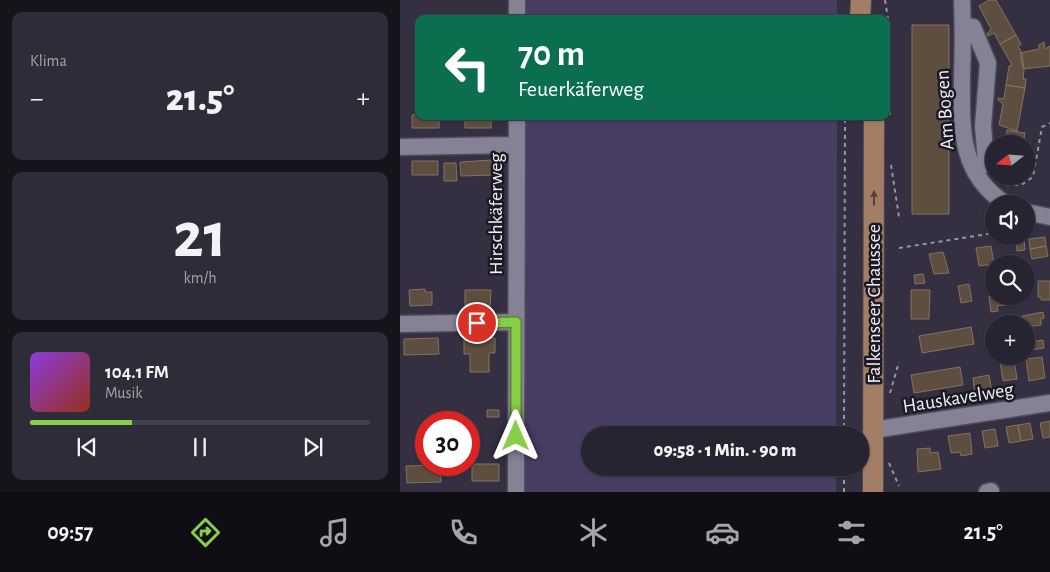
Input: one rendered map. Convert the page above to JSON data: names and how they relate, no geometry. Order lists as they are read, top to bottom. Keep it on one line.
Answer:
{"streets":{"main road":["Falkenseer Chaussee"],"street":["Am Bogen","Hirschkäferweg","Hauskavelweg"]},"north":"left","page":{"tile":["Klima",["21","km/h"]],"turn":["70 m","Feuerkäferweg"],"heat":["−","21.5°","+"],"map_buttons":"+","song":["104.1 FM","Musik"],"limit":"30","trip":"09:58 · 1 Min. · 90 m","tabs":["09:57","21.5°"]}}
